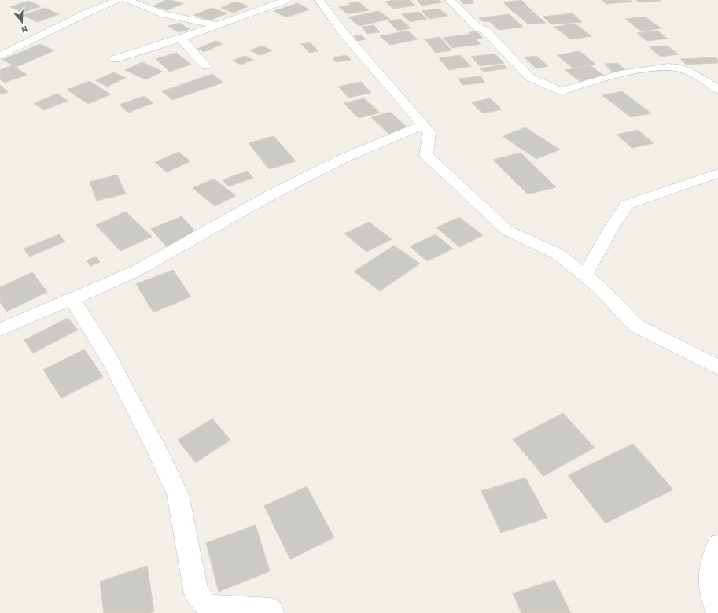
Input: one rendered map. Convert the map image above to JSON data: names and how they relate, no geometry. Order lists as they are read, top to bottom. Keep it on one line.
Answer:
{"north":"bottom"}
